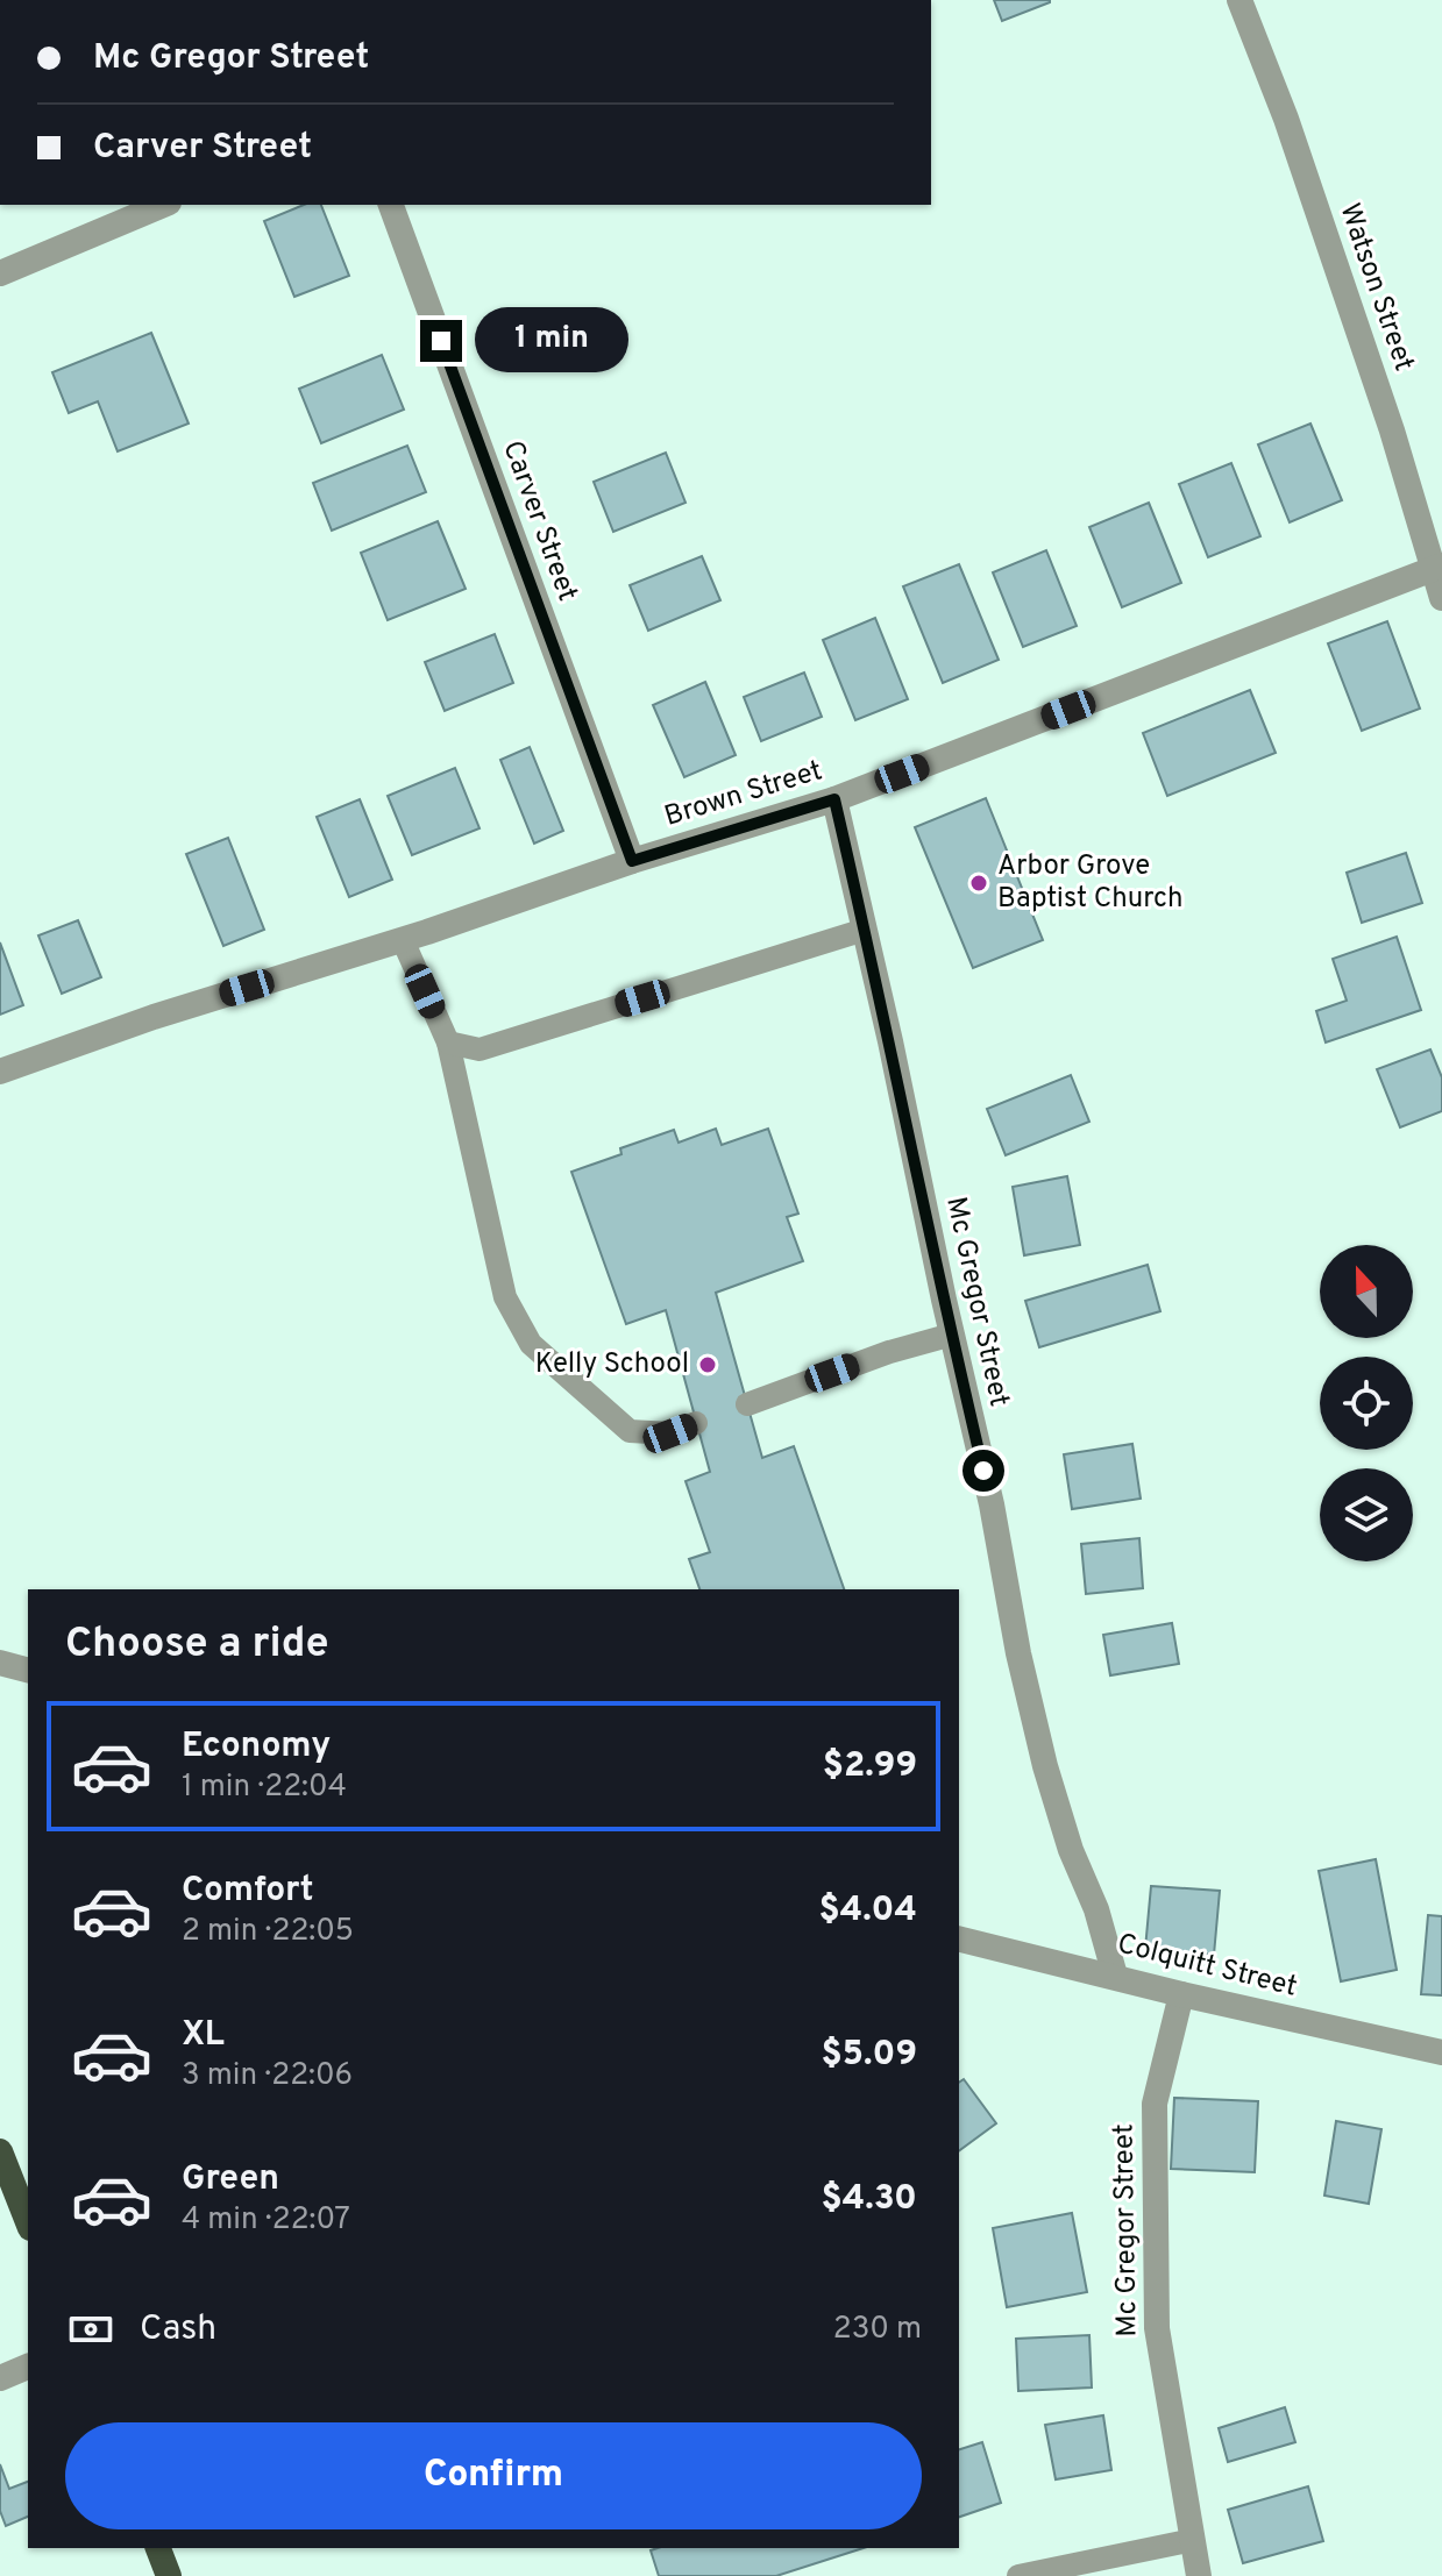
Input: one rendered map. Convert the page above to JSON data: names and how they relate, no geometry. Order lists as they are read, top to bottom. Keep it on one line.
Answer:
{"streets":{"street":["Watson Street","Carver Street","Brown Street","Mc Gregor Street","Colquitt Street"]},"crossings":[["Watson Street","Brown Street"],["Carver Street","Brown Street"],["Brown Street","Mc Gregor Street"],["Mc Gregor Street","Colquitt Street"]],"places":["Arbor Grove Baptist Church","Kelly School"],"north":"top","page":{"banner":["Mc Gregor Street","Carver Street"],"bubble":"1 min","heading":"Choose a ride","list":[{"name":"Economy","note":"1 min · 22:04","value":"$2.99"},{"name":"Comfort","note":"2 min · 22:05","value":"$4.04"},{"name":"XL","note":"3 min · 22:06","value":"$5.09"},{"name":"Green","note":"4 min · 22:07","value":"$4.30"}],"pay":["Cash","230 m"],"buttons":"Confirm"}}
